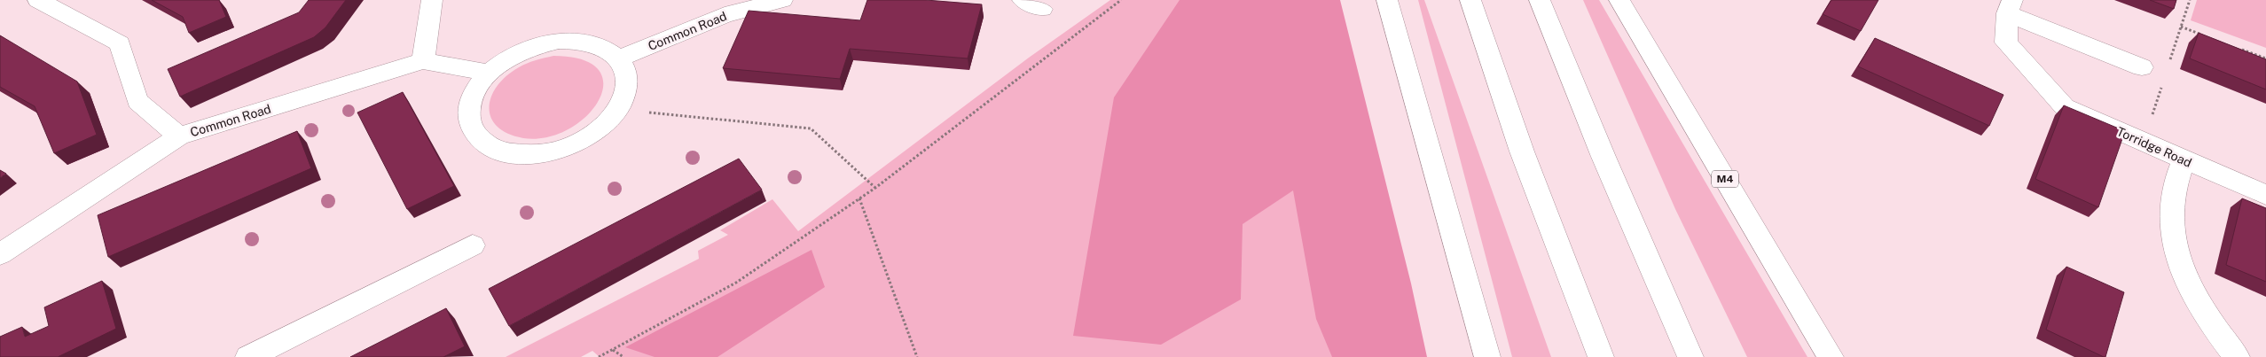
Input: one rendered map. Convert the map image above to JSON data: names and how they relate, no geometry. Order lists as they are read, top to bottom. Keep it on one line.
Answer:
{"streets":{"main road":["Common Road","Torridge Road","M4"]}}
